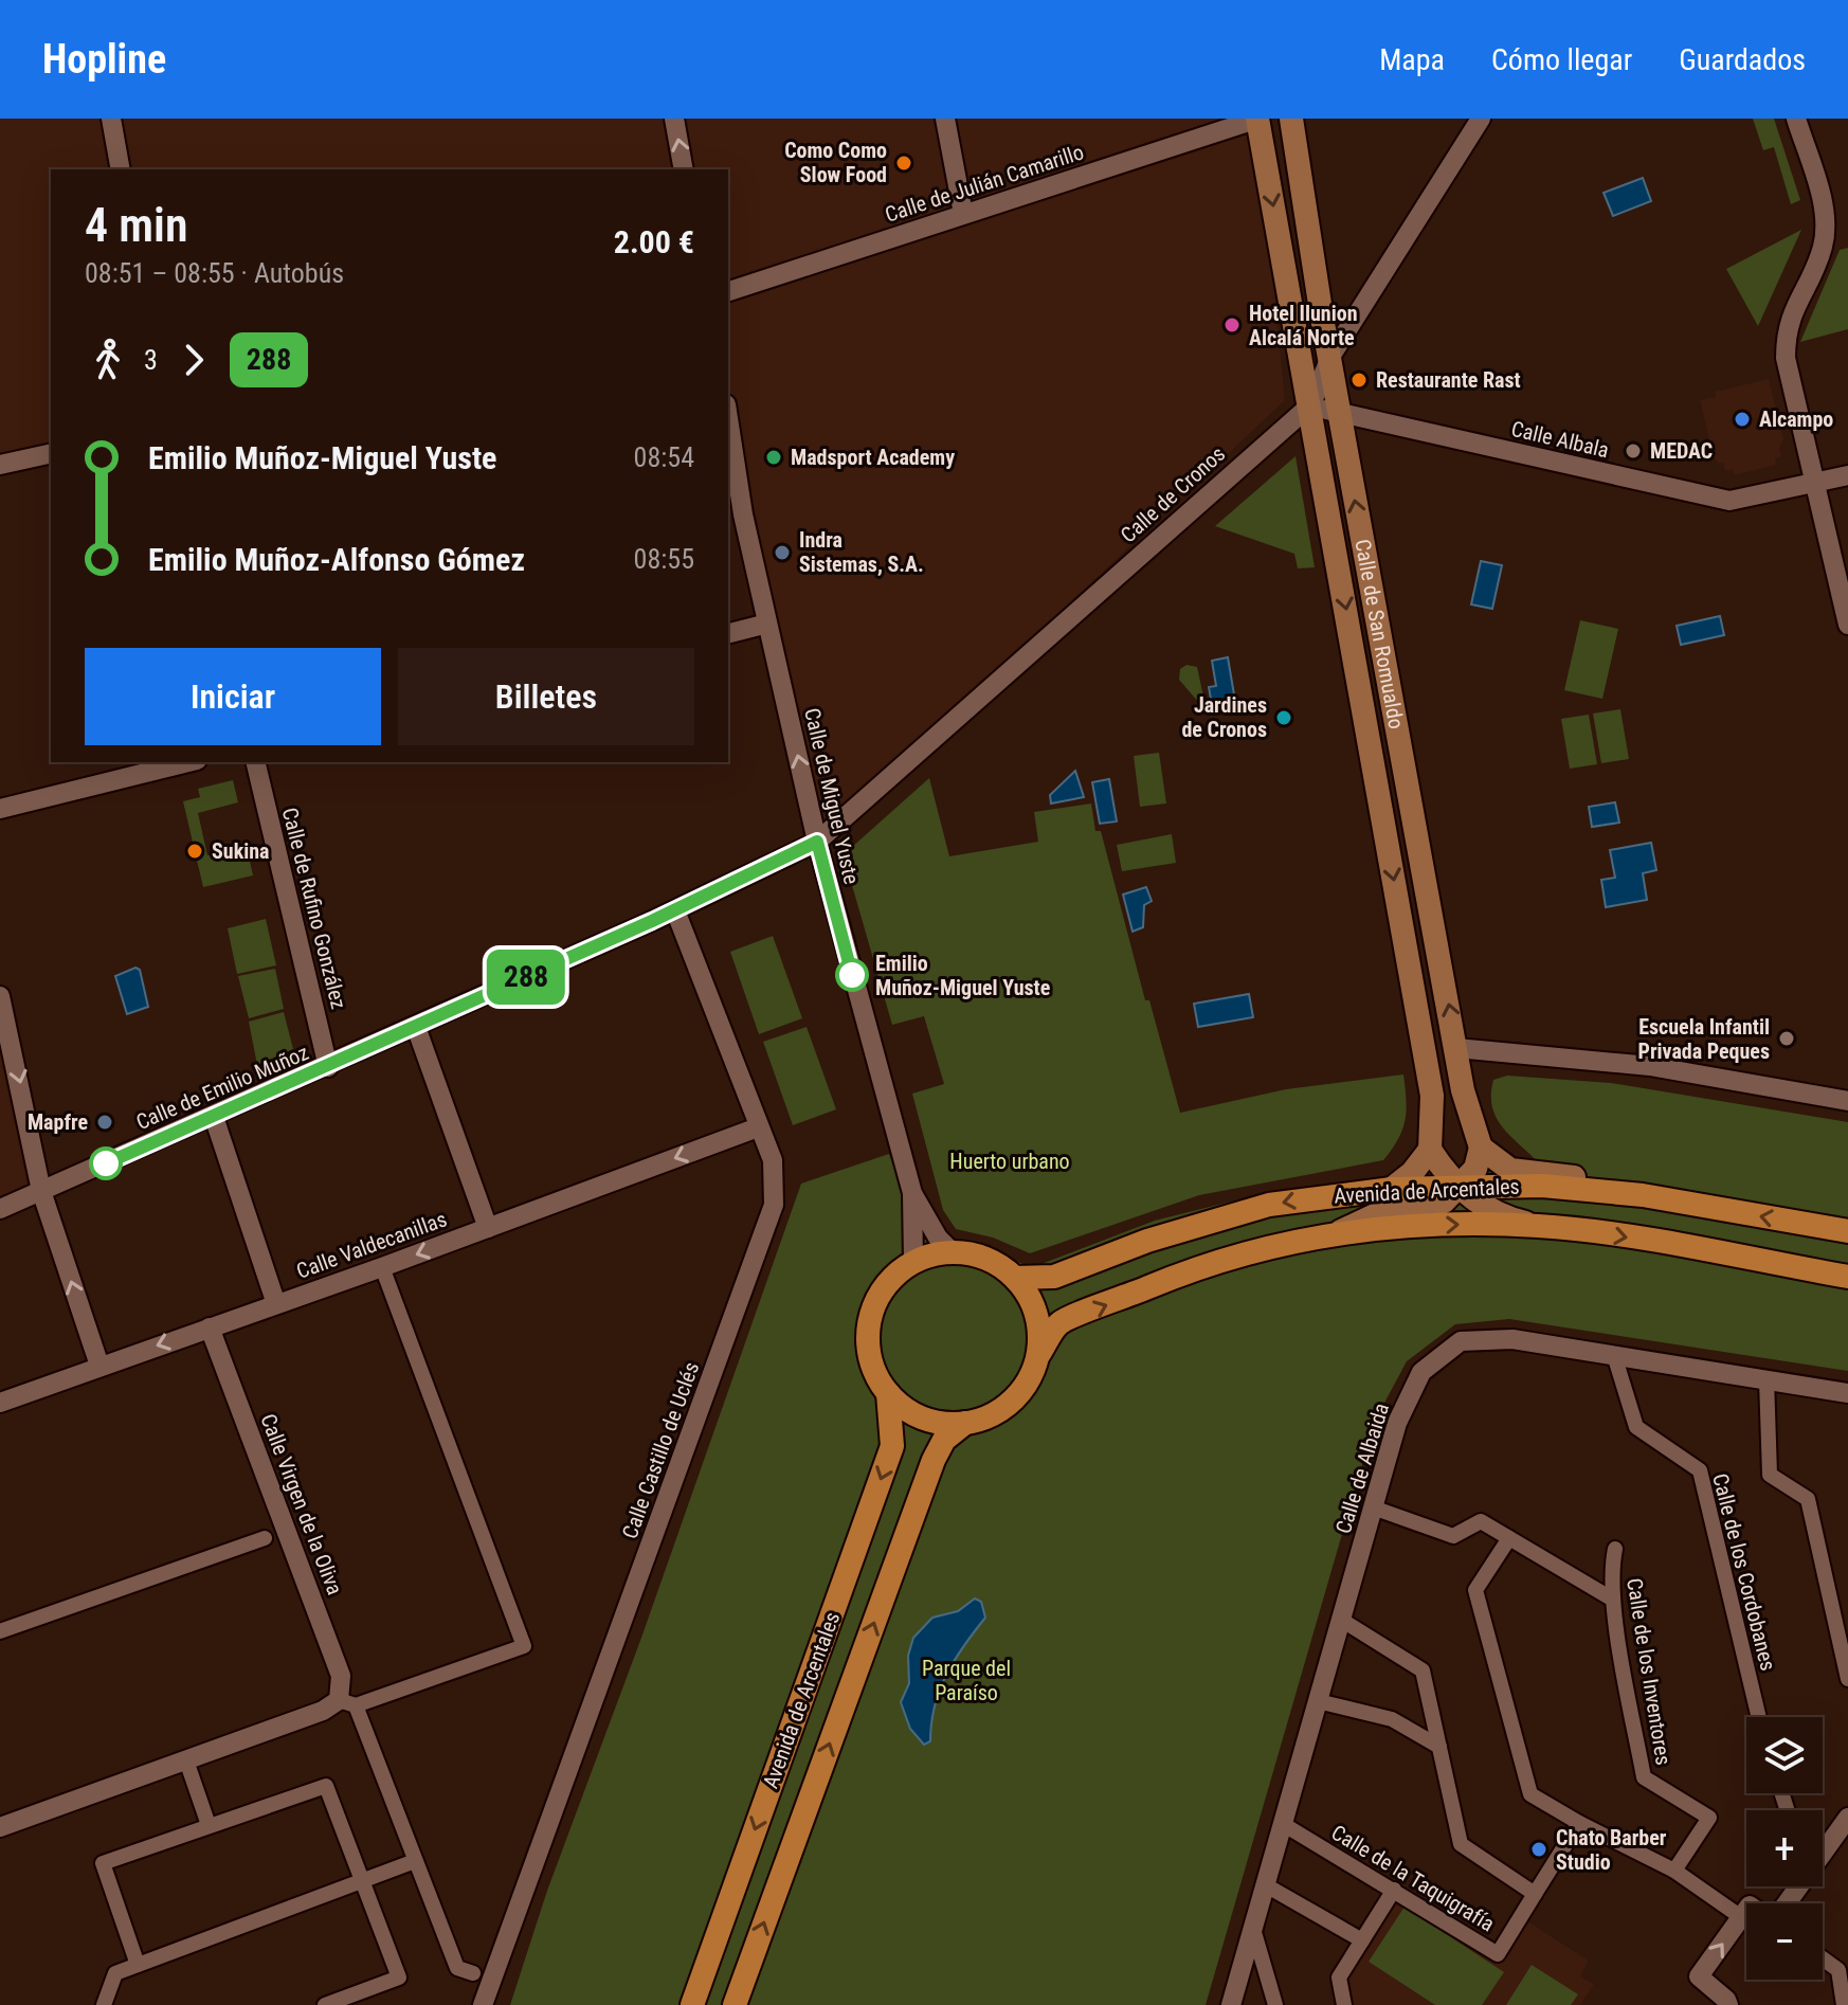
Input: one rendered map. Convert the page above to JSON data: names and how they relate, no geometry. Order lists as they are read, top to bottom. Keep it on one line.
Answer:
{"streets":{"main road":["Calle de San Romualdo","Avenida de Arcentales"],"street":["Calle de Julián Camarillo","Calle Albala","Calle de Cronos","Calle de Miguel Yuste","Calle de Rufino González","Calle de Emilio Muñoz","Calle Valdecanillas","Calle Castillo de Uclés","Calle de Albaida","Calle Virgen de la Oliva","Calle de los Cordobanes","Calle de los Inventores","Calle de la Taquigrafía"]},"crossings":[["Calle de Julián Camarillo","Calle de San Romualdo"],["Calle Albala","Calle de Cronos"],["Calle Albala","Calle de San Romualdo"],["Calle de Cronos","Calle de San Romualdo"],["Calle de Cronos","Calle de Miguel Yuste"],["Calle de Cronos","Calle de Emilio Muñoz"],["Calle de Miguel Yuste","Calle de Emilio Muñoz"],["Calle de Miguel Yuste","Avenida de Arcentales"],["Calle de Rufino González","Calle de Emilio Muñoz"],["Calle de Emilio Muñoz","Calle Castillo de Uclés"],["Calle Valdecanillas","Calle Castillo de Uclés"],["Calle Valdecanillas","Calle Virgen de la Oliva"],["Calle de Albaida","Calle de los Cordobanes"],["Calle de Albaida","Calle de la Taquigrafía"]],"one_way":["Calle Valdecanillas"],"parks":["Huerto urbano","Parque del Paraíso"],"places":["Como Como Slow Food","Hotel Ilunion Alcalá Norte","Restaurante Rast","Alcampo","MEDAC","Madsport Academy","Indra Sistemas, S.A.","Jardines de Cronos","Sukina","Emilio Muñoz-Miguel Yuste","Escuela Infantil Privada Peques","Mapfre","Chato Barber Studio"],"lines":["bus line 288"],"page":{"header":"Hopline","nav":["Mapa","Cómo llegar","Guardados"],"on_map":"288","heading":["4 min","08:51 – 08:55 · Autobús","2.00 €"],"legs":["3","288"],"list":[{"name":"Emilio Muñoz-Miguel Yuste","value":"08:54"},{"name":"Emilio Muñoz-Alfonso Gómez","value":"08:55"}],"buttons":["Iniciar","Billetes"],"map_buttons":["+","−"]}}
